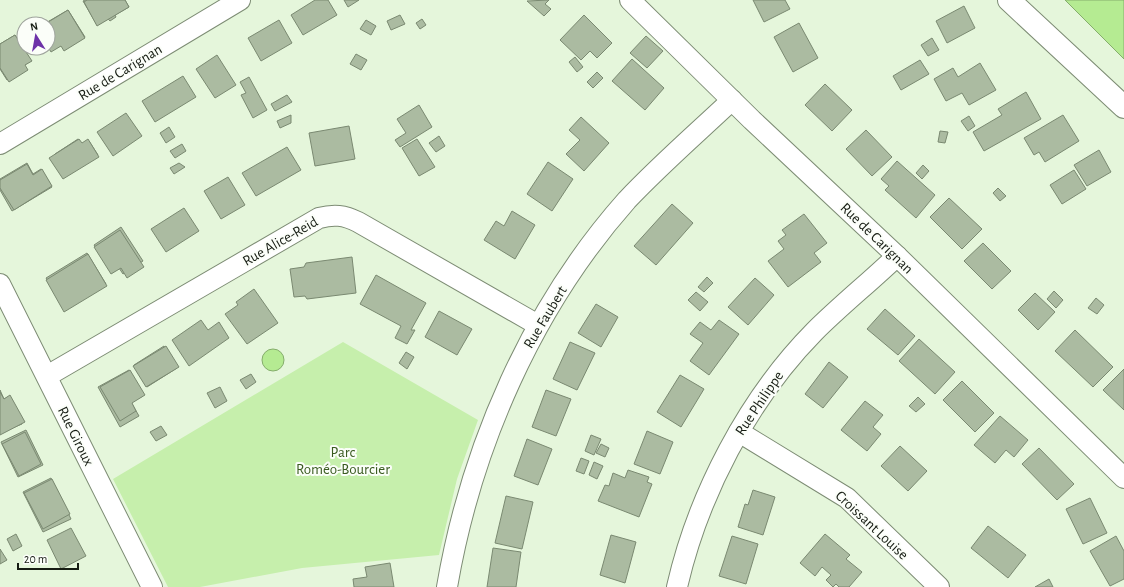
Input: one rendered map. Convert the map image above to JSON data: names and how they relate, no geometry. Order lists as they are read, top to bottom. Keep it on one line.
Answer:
{"streets":{"street":["Rue de Carignan","Rue Alice-Reid","Rue Faubert","Rue Philippe","Rue Giroux","Croissant Louise"]},"crossings":[["Rue de Carignan","Rue Faubert"],["Rue de Carignan","Rue Philippe"],["Rue Alice-Reid","Rue Faubert"],["Rue Alice-Reid","Rue Giroux"],["Rue Philippe","Croissant Louise"]],"parks":["Parc Roméo-Bourcier"],"scale_bar":"20 m","north":"top"}
